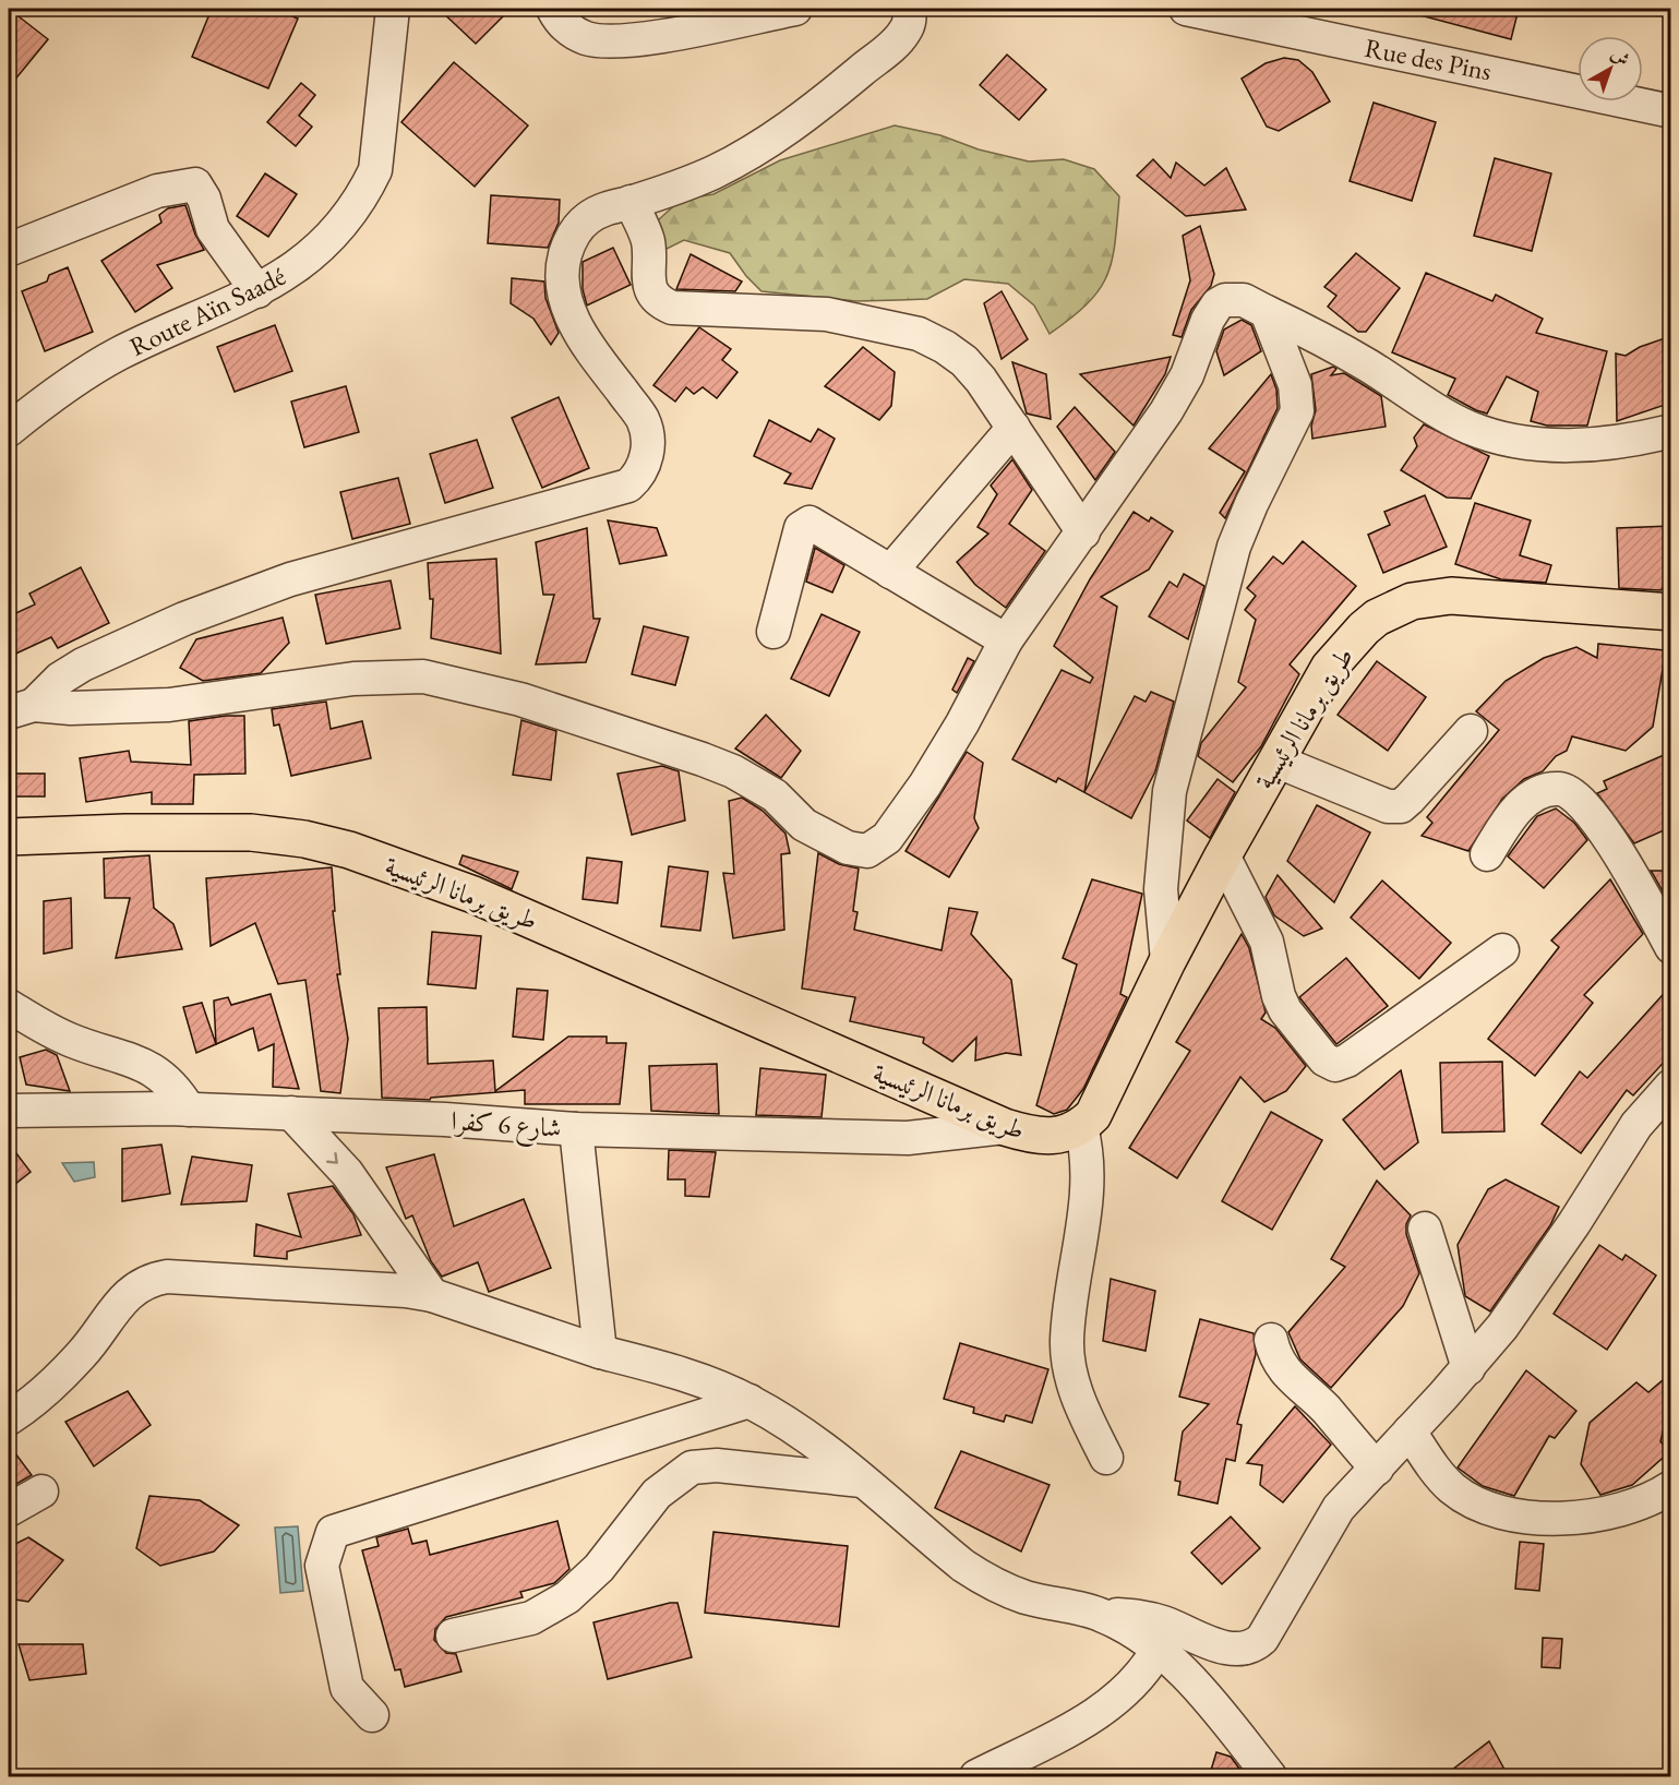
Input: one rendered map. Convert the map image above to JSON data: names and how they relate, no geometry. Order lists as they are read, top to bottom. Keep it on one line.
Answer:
{"streets":{"main road":["طريق برمانا الرئيسية"],"street":["Rue des Pins","Route Aïn Saadé","شارع 6 كفرا"]},"crossings":[["طريق برمانا الرئيسية","شارع 6 كفرا"]],"north":"top right"}
